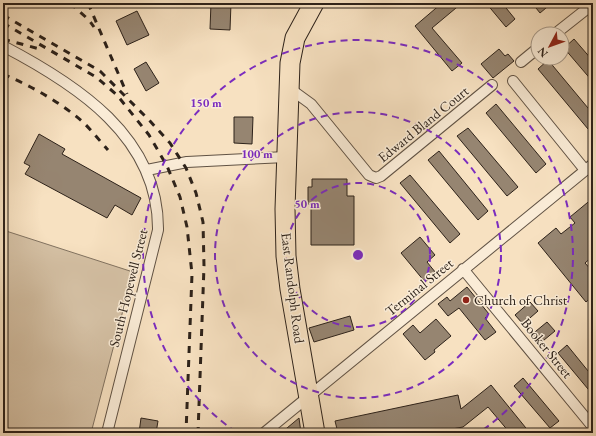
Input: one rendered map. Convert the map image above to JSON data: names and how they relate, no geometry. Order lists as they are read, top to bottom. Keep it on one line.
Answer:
{"streets":{"highway":["East Randolph Road"],"street":["Edward Bland Court","Terminal Street","South Hopewell Street","Booker Street"]},"crossings":[["Edward Bland Court","East Randolph Road"],["Terminal Street","East Randolph Road"],["Terminal Street","Booker Street"]],"places":["Church of Christ"],"north":"bottom left","rings":["150 m","100 m","50 m"]}
